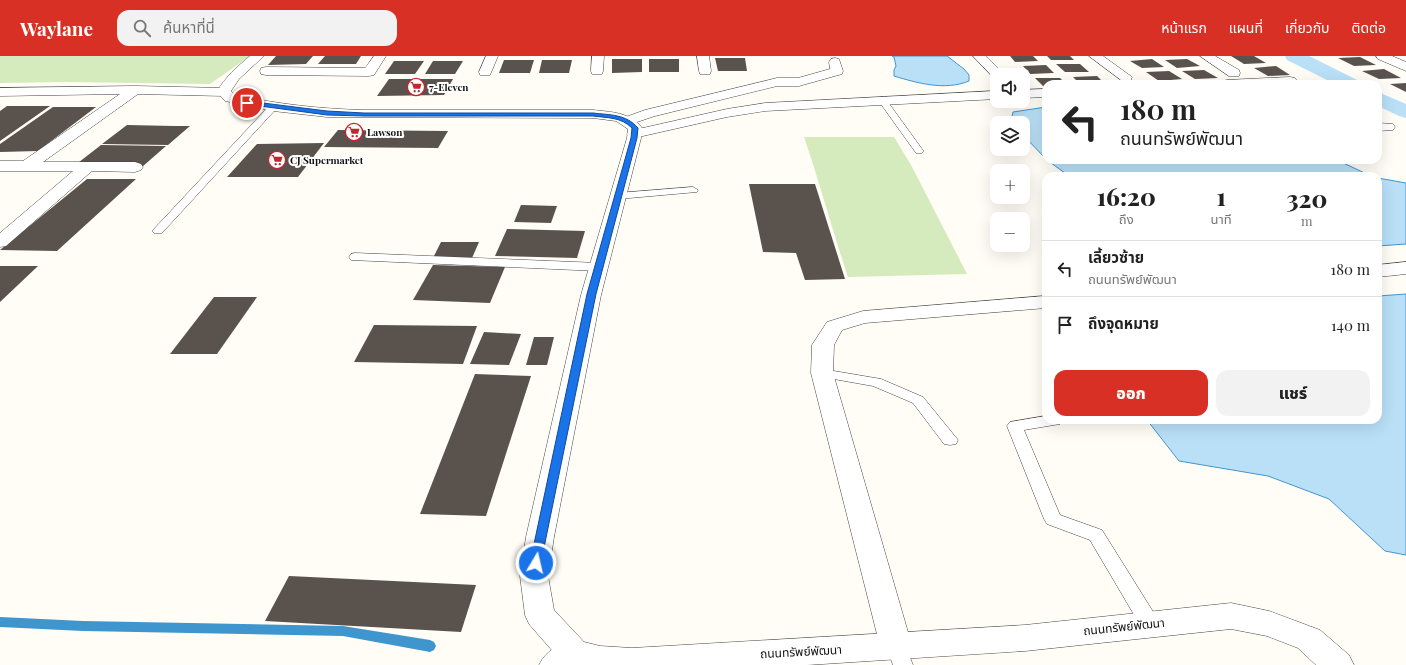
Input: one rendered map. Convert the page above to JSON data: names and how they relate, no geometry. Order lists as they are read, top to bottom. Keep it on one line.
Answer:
{"streets":{"street":["ถนนทรัพย์พัฒนา"]},"places":{"supermarket":["7-Eleven","Lawson","CJ Supermarket"]},"page":{"header":"Waylane","search":"ค้นหาที่นี่","nav":["หน้าแรก","แผนที่","เกี่ยวกับ","ติดต่อ"],"map_buttons":["+","−"],"turn":["180 m","ถนนทรัพย์พัฒนา"],"eta":["16:20","ถึง","1","นาที","320","m"],"list":[{"name":"เลี้ยวซ้าย","note":"ถนนทรัพย์พัฒนา","value":"180 m"},{"name":"ถึงจุดหมาย","value":"140 m"}],"buttons":["ออก","แชร์"]}}
